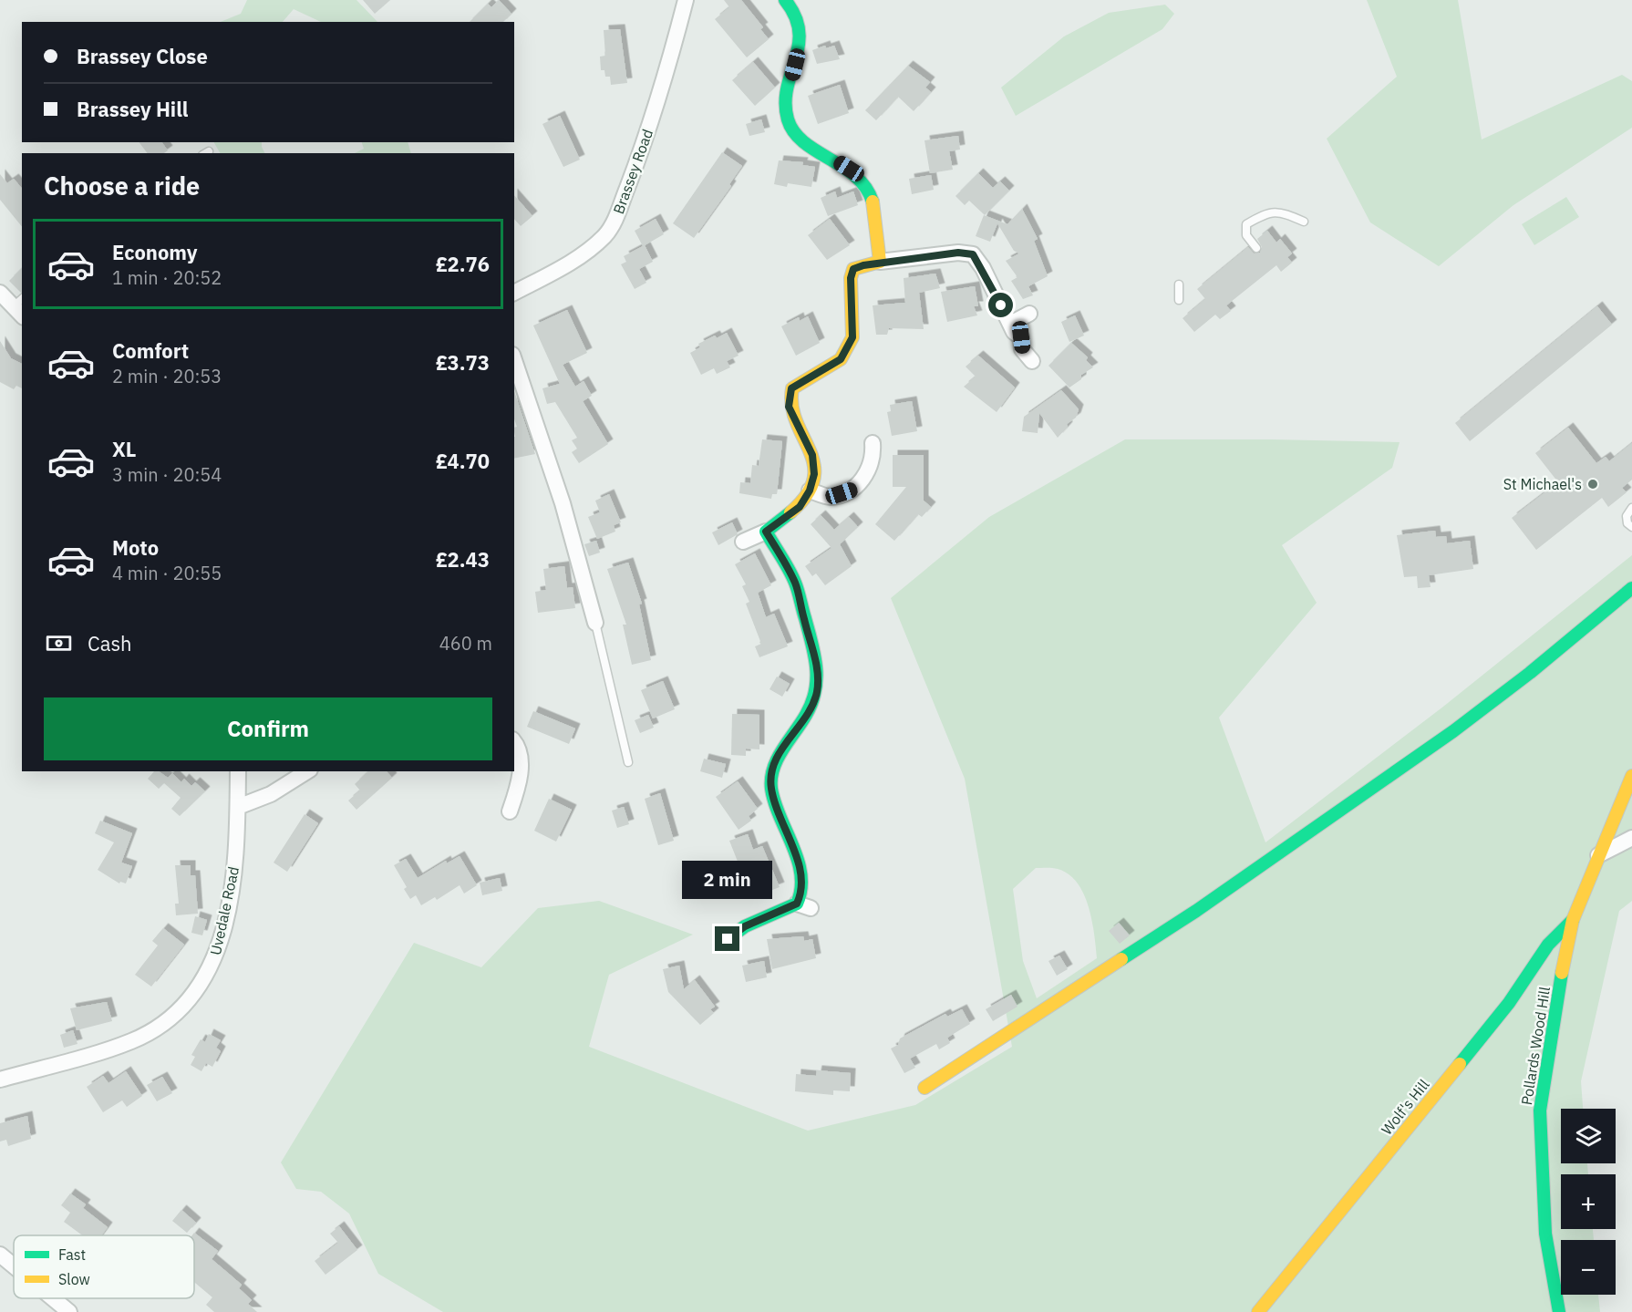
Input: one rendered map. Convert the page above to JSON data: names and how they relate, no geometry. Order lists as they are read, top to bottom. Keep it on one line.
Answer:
{"streets":{"street":["Brassey Road","Uvedale Road","Pollards Wood Hill","Wolf's Hill"]},"crossings":[["Pollards Wood Hill","Wolf's Hill"]],"places":["St Michael's"],"legend":["Fast","Slow"],"page":{"banner":["Brassey Close","Brassey Hill"],"heading":"Choose a ride","list":[{"name":"Economy","note":"1 min · 20:52","value":"£2.76"},{"name":"Comfort","note":"2 min · 20:53","value":"£3.73"},{"name":"XL","note":"3 min · 20:54","value":"£4.70"},{"name":"Moto","note":"4 min · 20:55","value":"£2.43"}],"pay":["Cash","460 m"],"buttons":"Confirm","bubble":"2 min","map_buttons":["+","−"]}}
